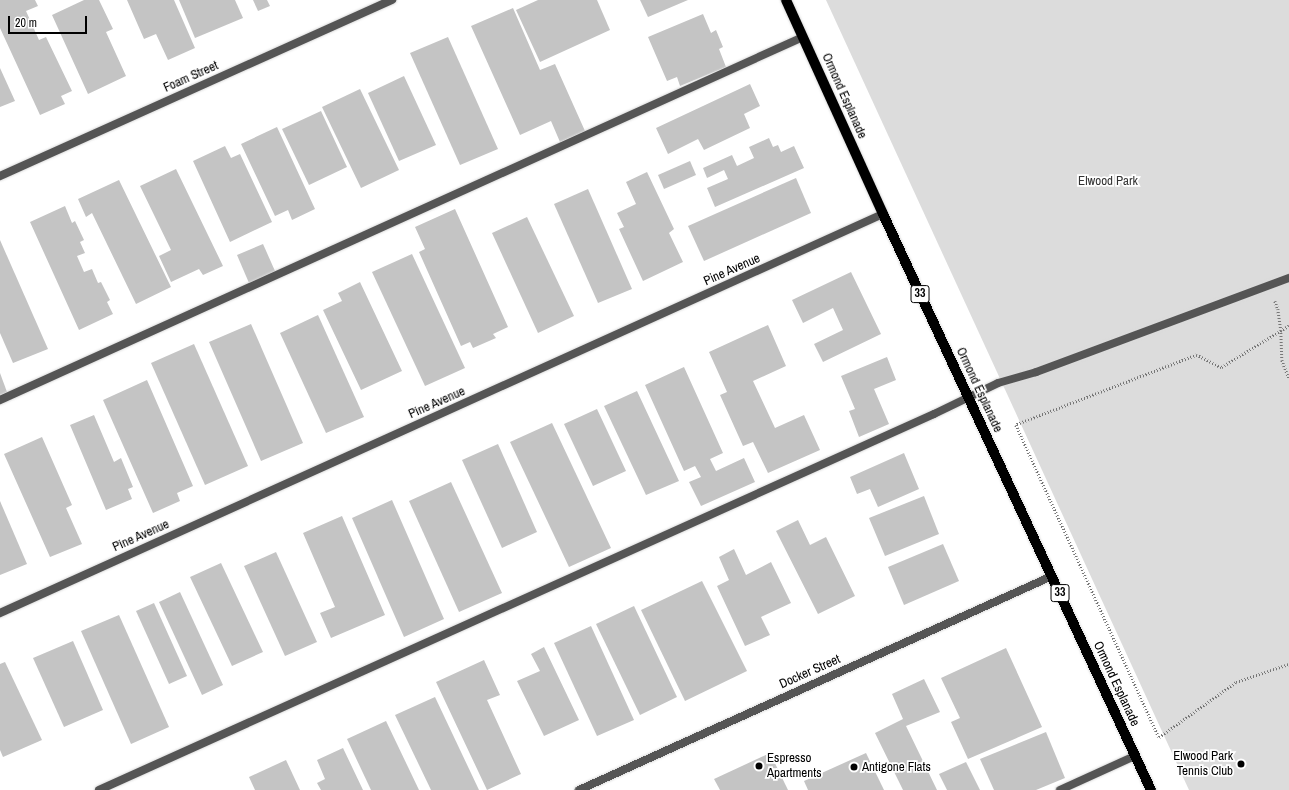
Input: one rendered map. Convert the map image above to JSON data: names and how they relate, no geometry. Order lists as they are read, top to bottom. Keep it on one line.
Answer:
{"streets":{"main road":["Ormond Esplanade","33"],"street":["Foam Street","Pine Avenue","Docker Street"]},"crossings":[["Ormond Esplanade","Pine Avenue"],["Ormond Esplanade","Docker Street"]],"parks":["Elwood Park"],"places":["Elwood Park Tennis Club","Espresso Apartments","Antigone Flats"],"scale_bar":"20 m"}
